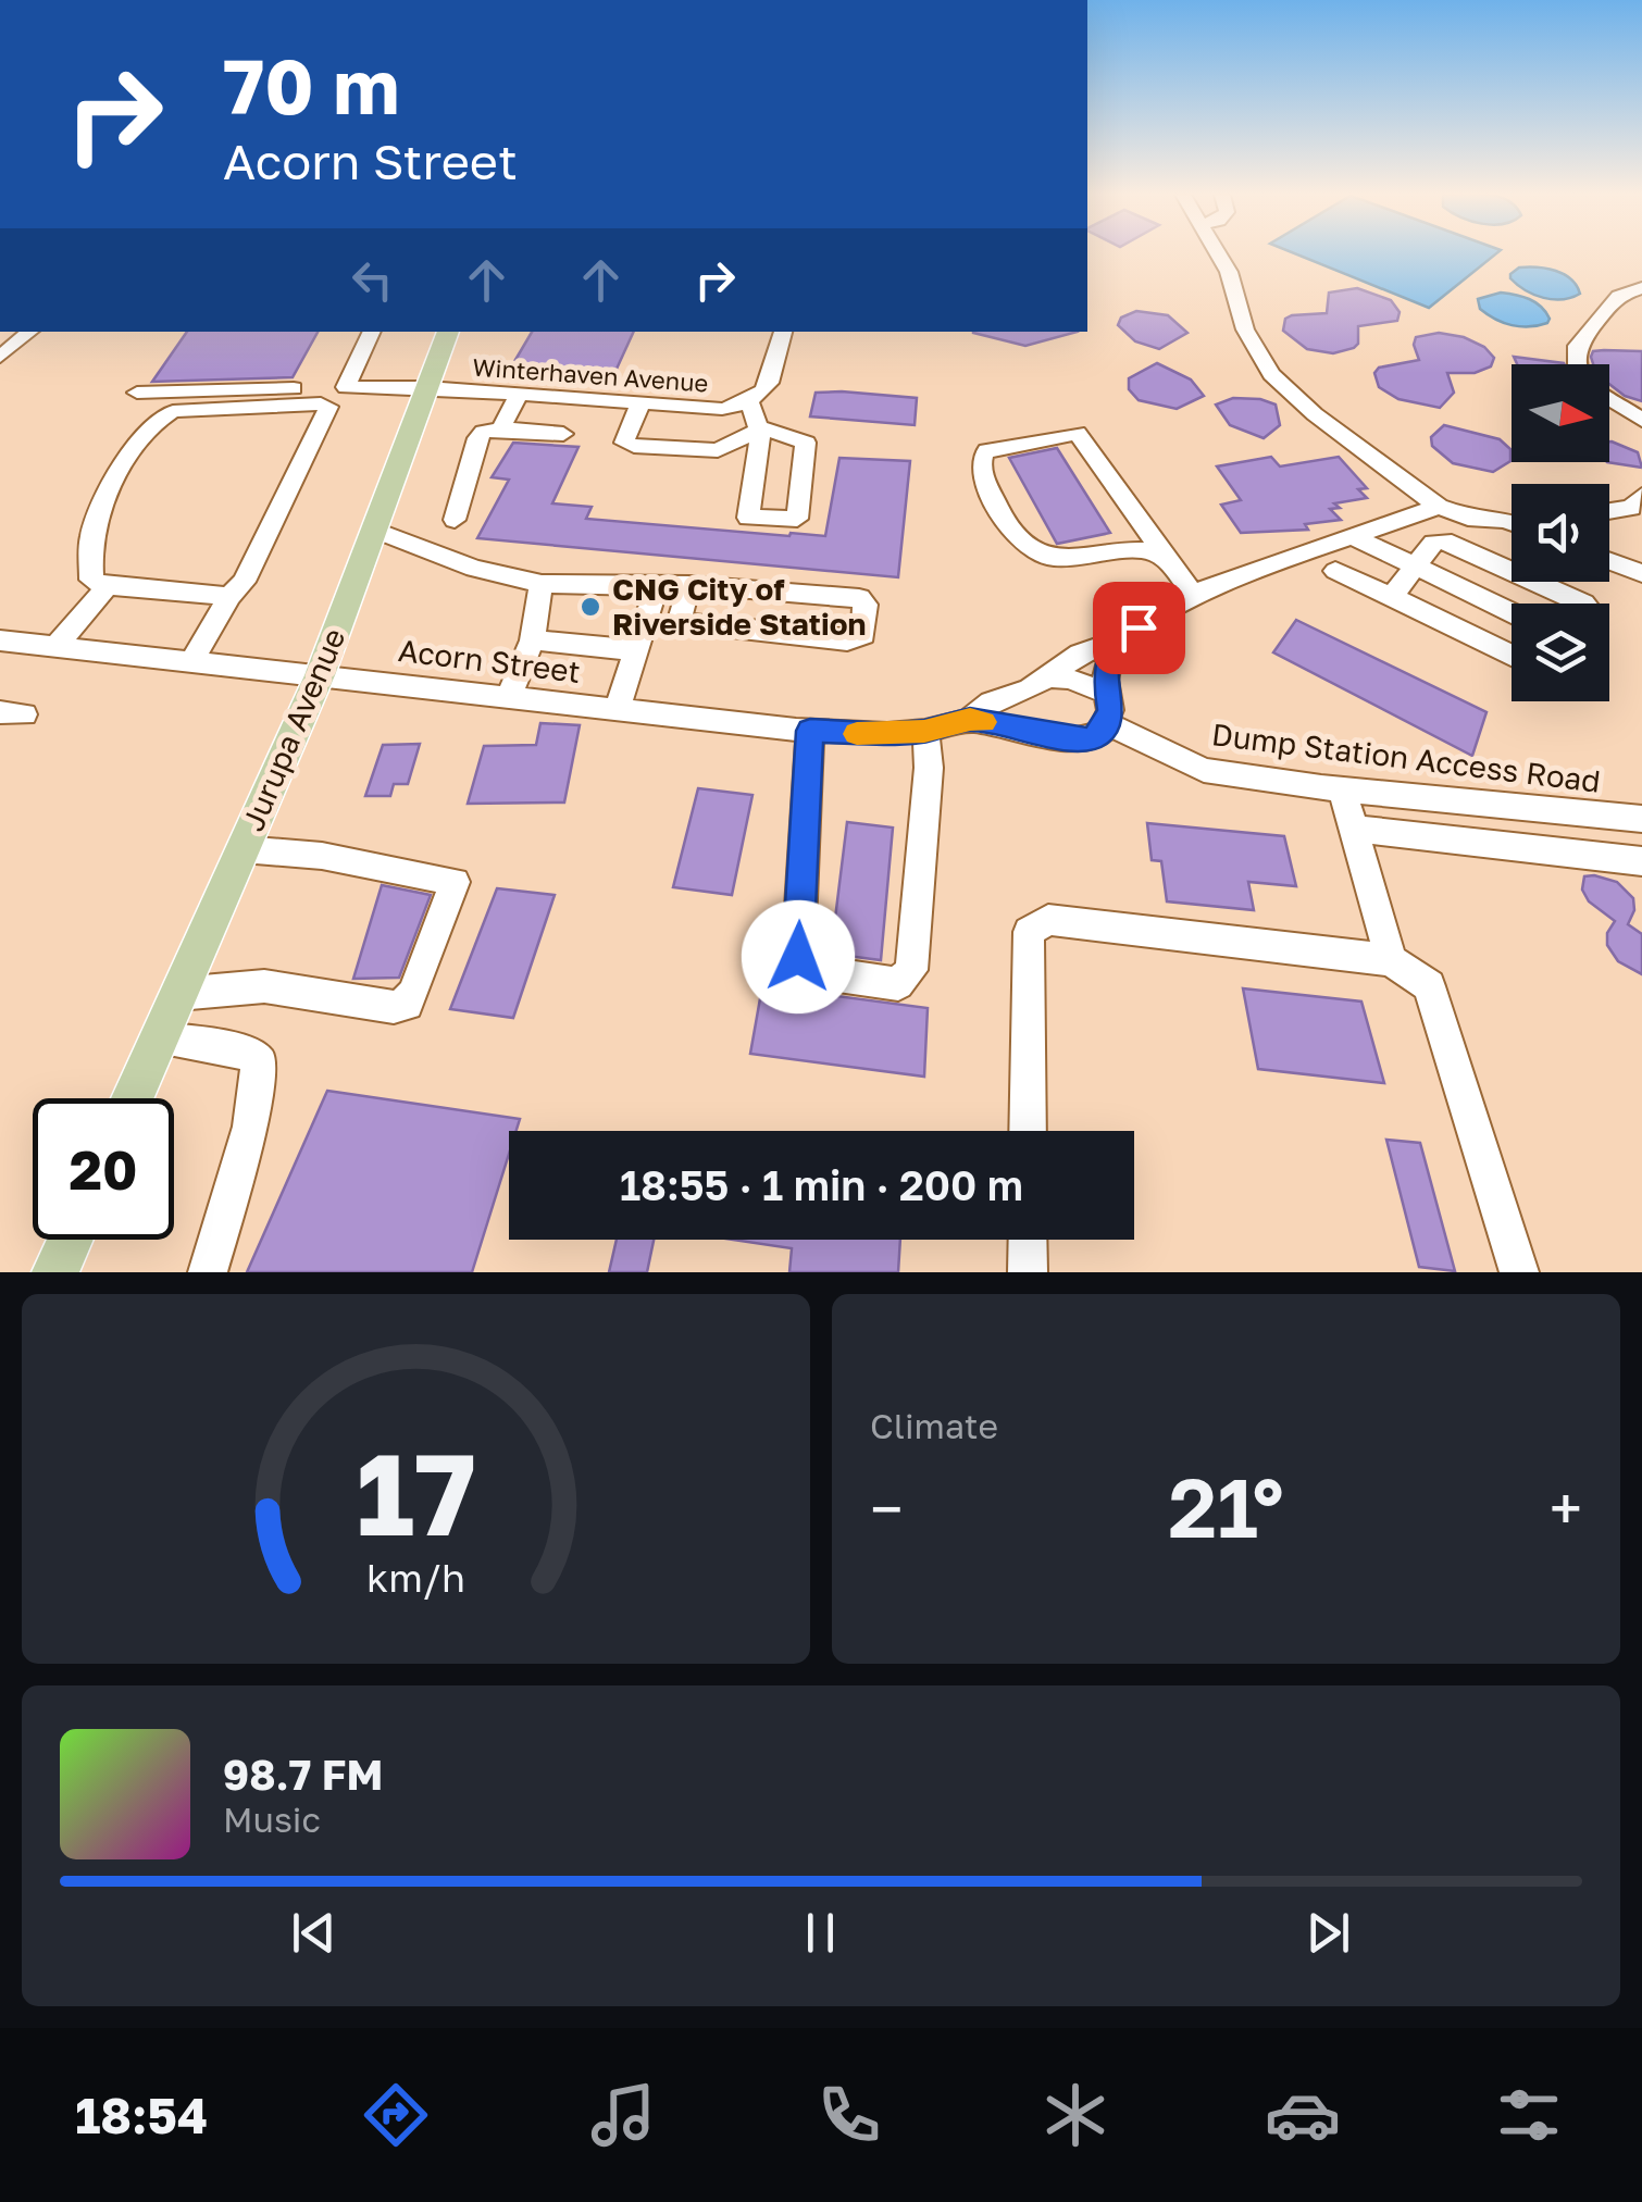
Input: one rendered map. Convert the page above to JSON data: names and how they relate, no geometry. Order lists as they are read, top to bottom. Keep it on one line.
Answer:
{"streets":{"main road":["Jurupa Avenue"],"street":["Winterhaven Avenue","Acorn Street","Dump Station Access Road"]},"crossings":[["Winterhaven Avenue","Jurupa Avenue"],["Acorn Street","Jurupa Avenue"],["Acorn Street","Dump Station Access Road"]],"places":["CNG City of Riverside Station"],"north":"right","page":{"turn":["70 m","Acorn Street"],"limit":"20","trip":"18:55 · 1 min · 200 m","tile":"Climate","heat":["−","21°","+"],"song":["98.7 FM","Music"],"tabs":"18:54","gauge":["17","km/h"]}}
